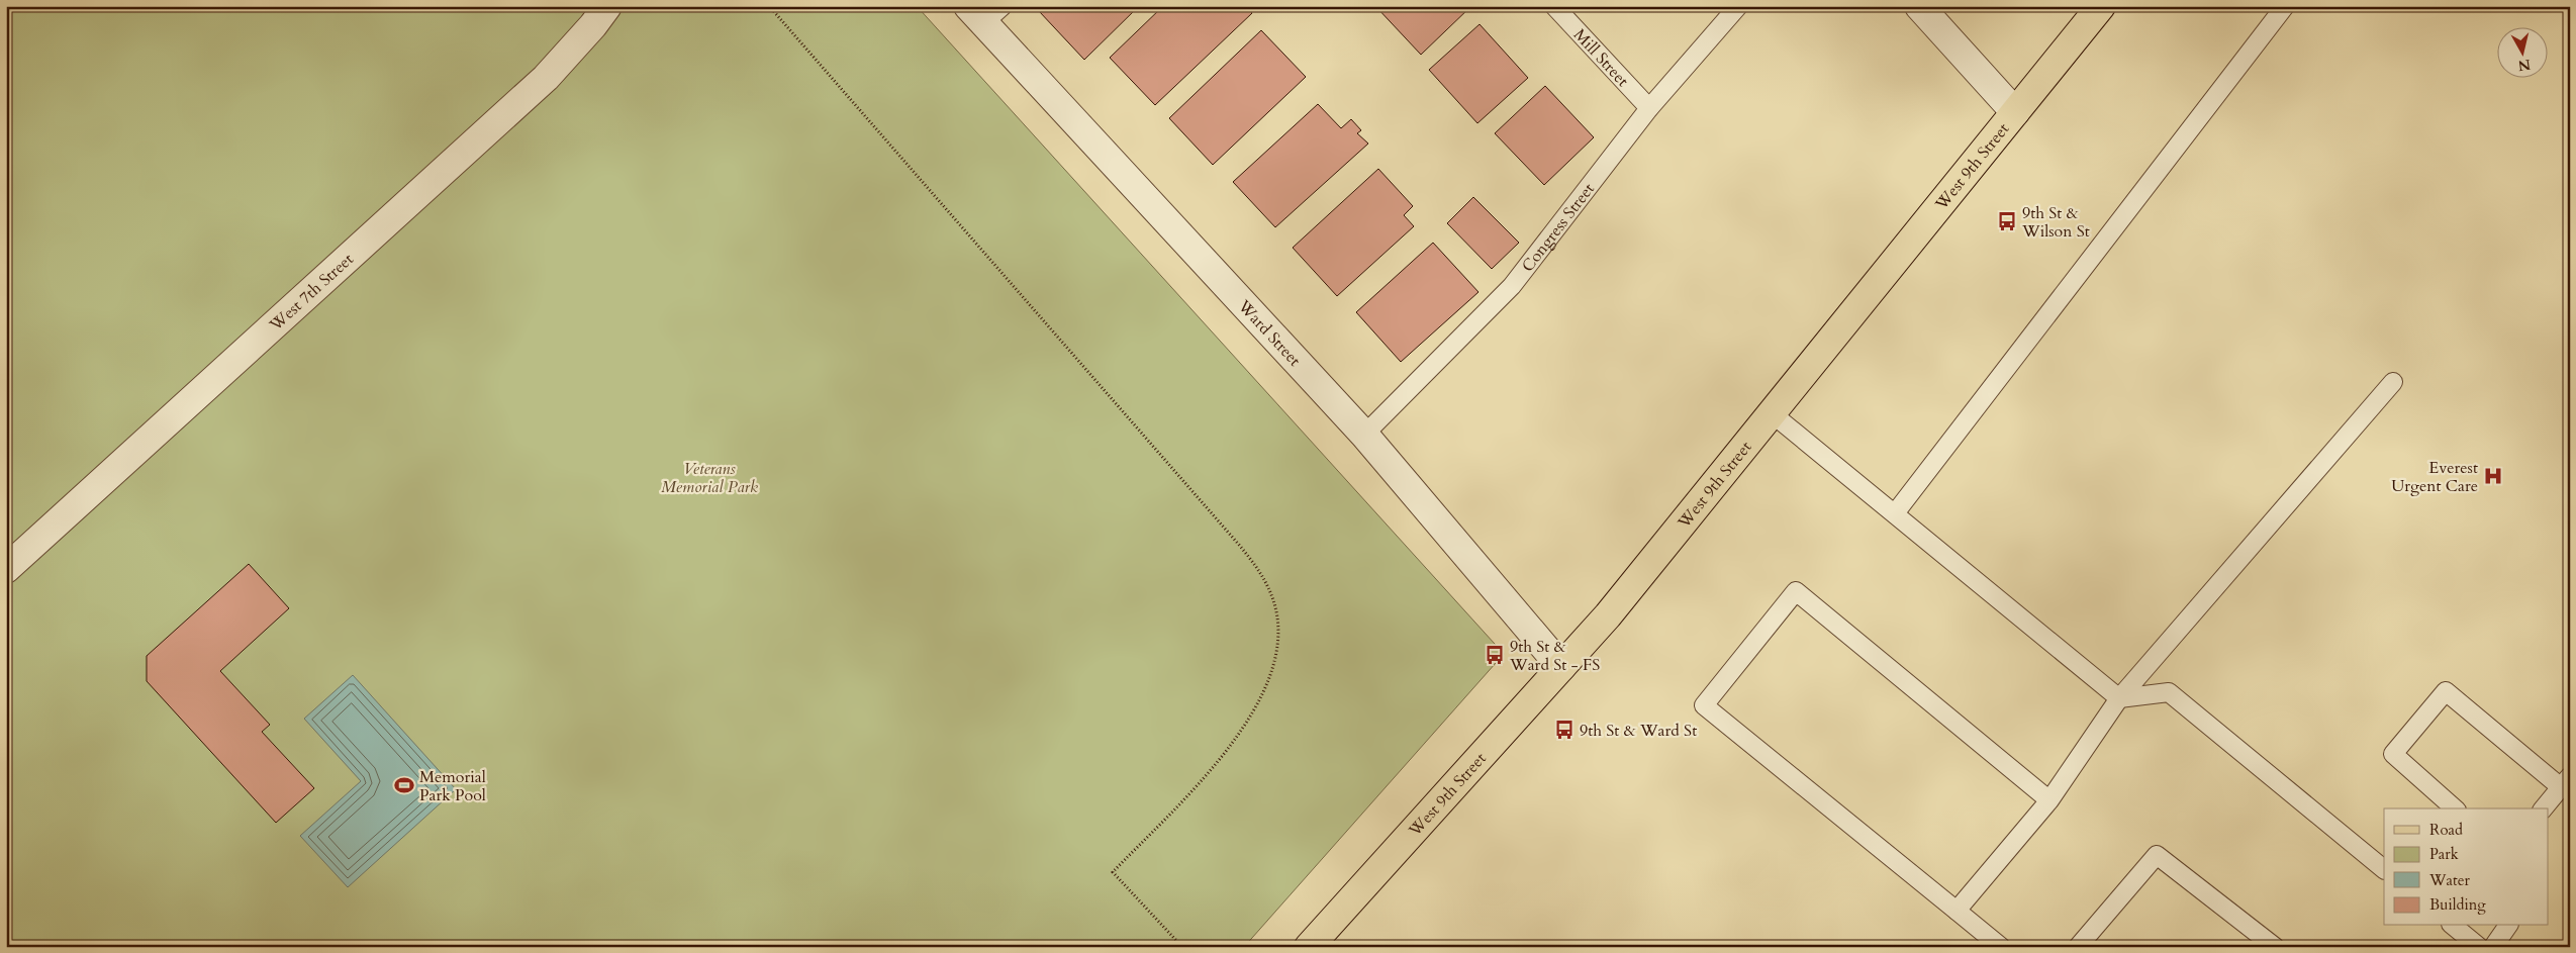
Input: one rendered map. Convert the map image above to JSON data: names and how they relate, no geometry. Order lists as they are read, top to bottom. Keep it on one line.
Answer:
{"streets":{"main road":["West 9th Street"],"street":["West 7th Street","Ward Street"],"lane":["Mill Street","Congress Street"]},"crossings":[["Mill Street","Congress Street"],["West 9th Street","Ward Street"],["Congress Street","Ward Street"]],"parks":["Veterans Memorial Park"],"places":{"bus stop":["9th St & Wilson St","9th St & Ward St - FS","9th St & Ward St"],"hospital":["Everest Urgent Care"],"sports":["Memorial Park Pool"]},"legend":["Road","Park","Water","Building"],"north":"bottom"}
